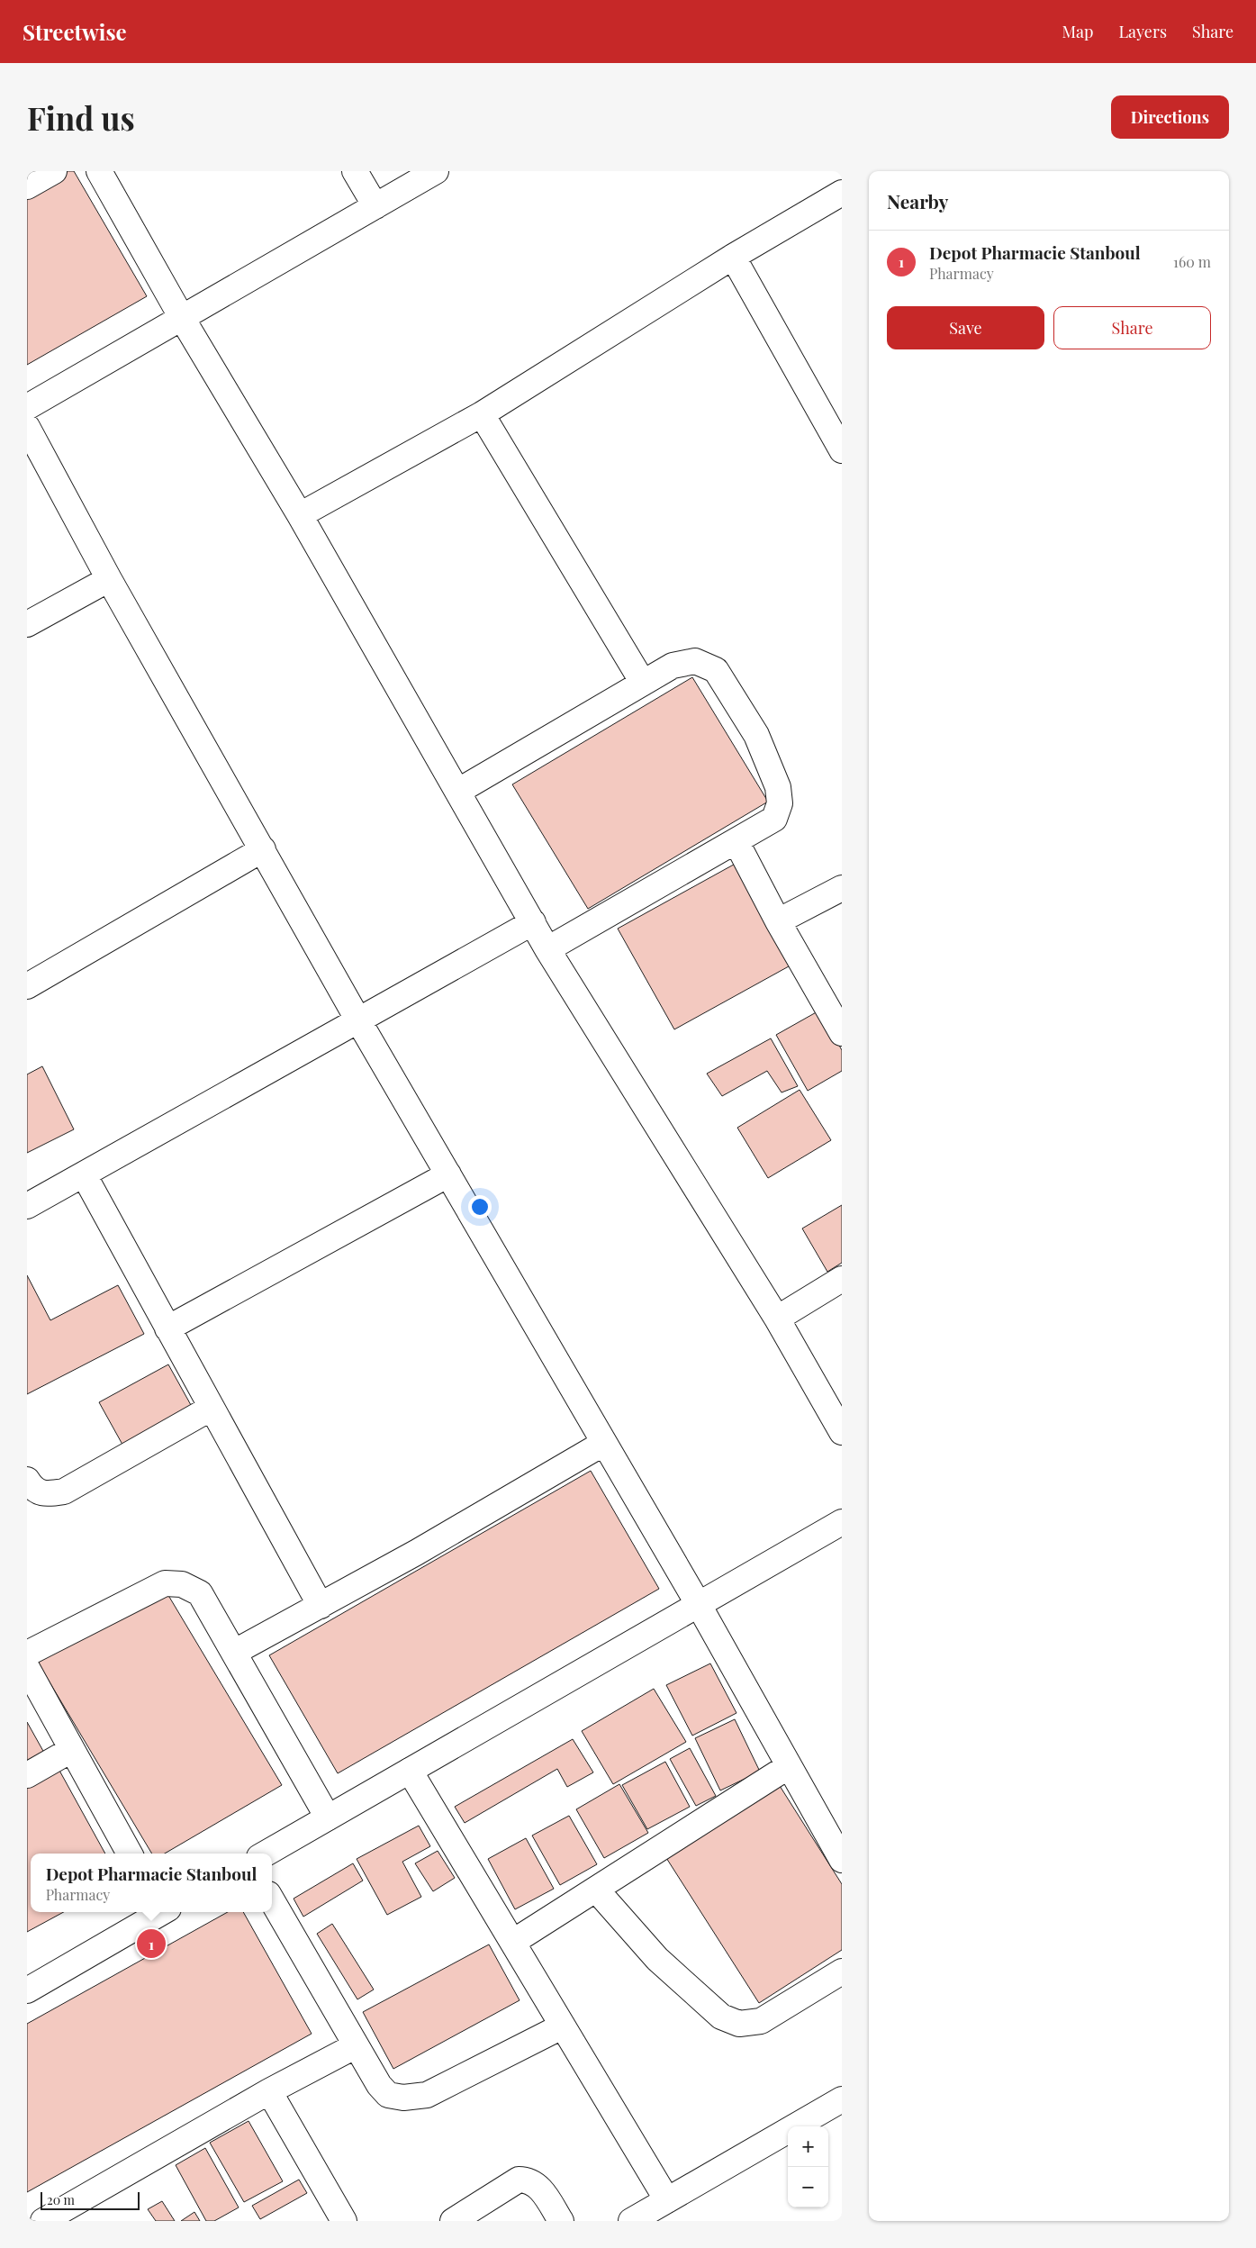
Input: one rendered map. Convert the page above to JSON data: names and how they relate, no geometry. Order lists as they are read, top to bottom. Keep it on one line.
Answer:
{"scale_bar":"20 m","page":{"header":"Streetwise","nav":["Map","Layers","Share"],"buttons":["Directions",["Save","Share"]],"title":"Find us","heading":"Nearby","list":[{"mark":"1","name":"Depot Pharmacie Stanboul","note":"Pharmacy","value":"160 m"}],"popup":["Depot Pharmacie Stanboul","Pharmacy"],"pins":"1","map_buttons":["+","−"],"scale":"20 m"}}
